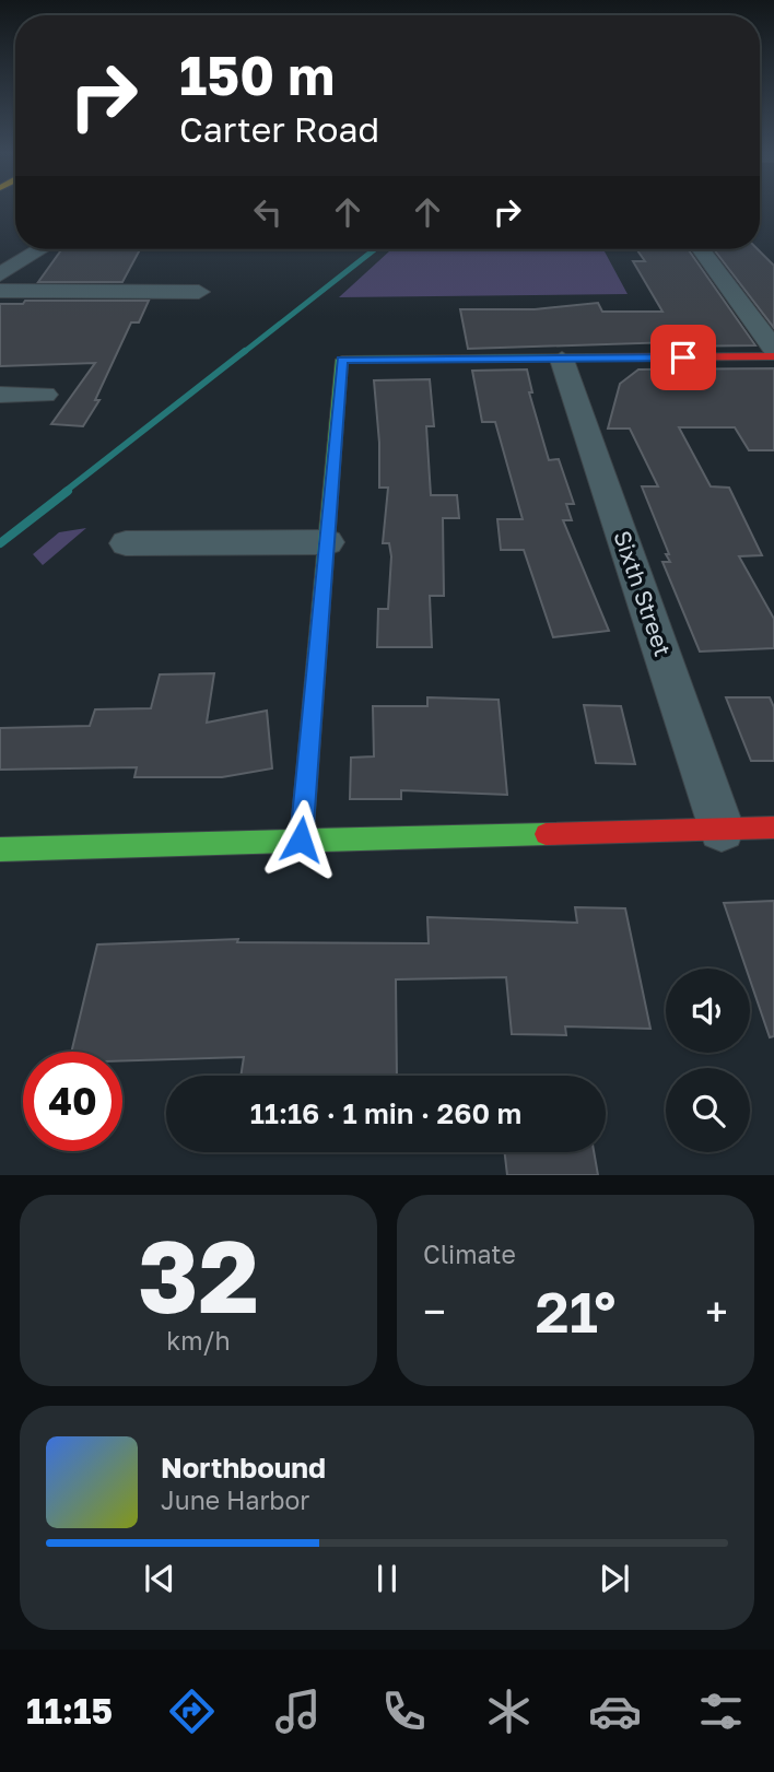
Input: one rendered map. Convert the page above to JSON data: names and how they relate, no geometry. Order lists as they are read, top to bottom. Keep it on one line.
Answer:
{"streets":{"street":["Sixth Street"]},"page":{"turn":["150 m","Carter Road"],"limit":"40","trip":"11:16 · 1 min · 260 m","tile":[["32","km/h"],"Climate"],"heat":["−","21°","+"],"song":["Northbound","June Harbor"],"tabs":"11:15"}}
